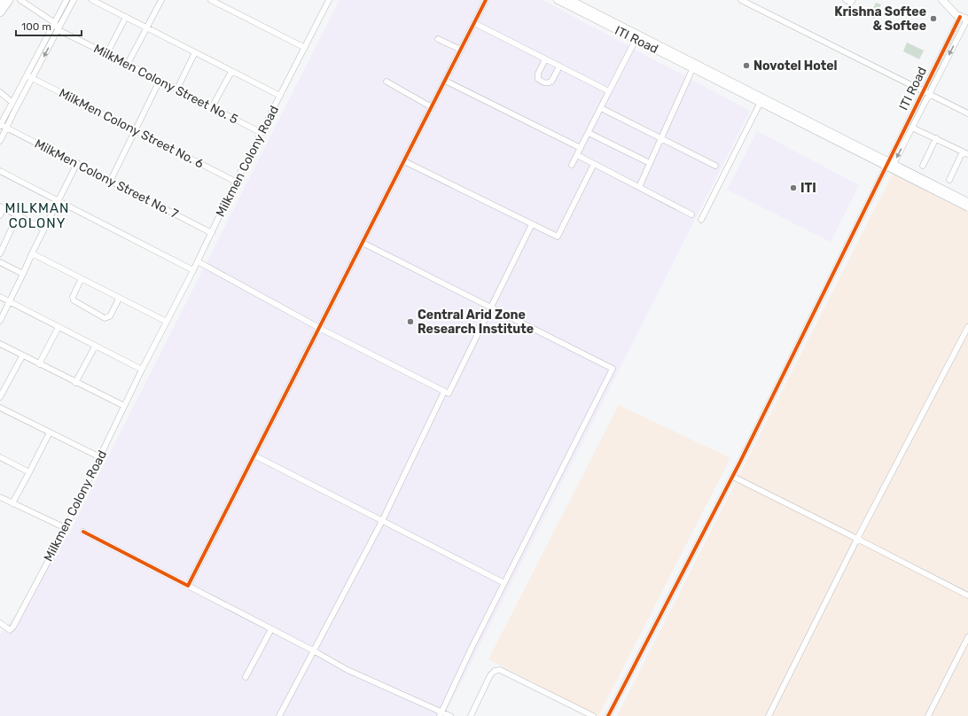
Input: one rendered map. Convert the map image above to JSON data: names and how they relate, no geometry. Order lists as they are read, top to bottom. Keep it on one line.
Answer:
{"streets":{"street":["ITI Road","MilkMen Colony Street No. 5","MilkMen Colony Street No. 6","Milkmen Colony Road","MilkMen Colony Street No. 7"]},"crossings":[["MilkMen Colony Street No. 5","Milkmen Colony Road"],["MilkMen Colony Street No. 6","Milkmen Colony Road"],["Milkmen Colony Road","MilkMen Colony Street No. 7"]],"districts":["MILKMAN COLONY"],"places":["Krishna Softee & Softee","Novotel Hotel","ITI","Central Arid Zone Research Institute"],"scale_bar":"100 m"}
